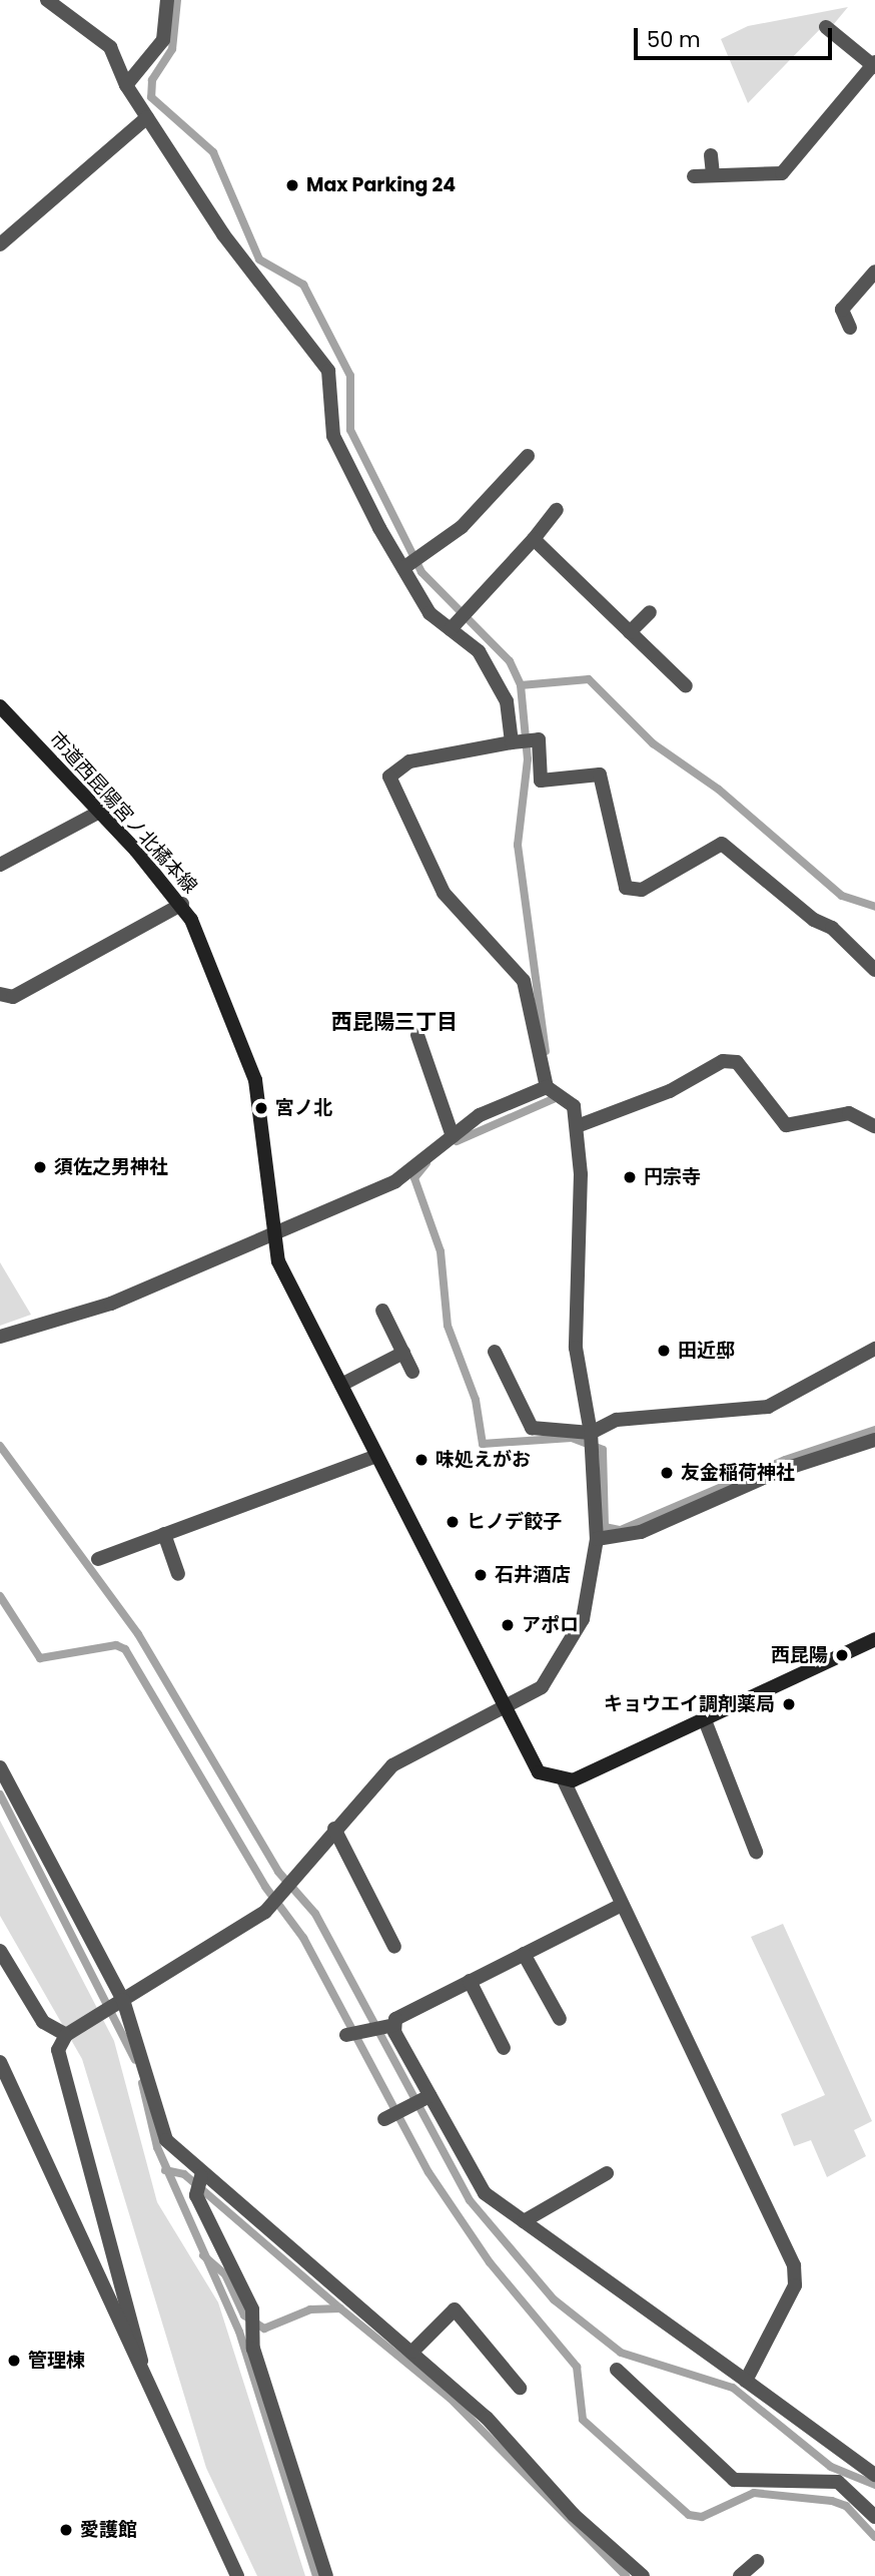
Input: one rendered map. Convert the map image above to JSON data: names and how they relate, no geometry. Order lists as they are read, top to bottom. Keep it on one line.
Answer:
{"streets":{"street":["市道西昆陽宮ノ北橘本線"]},"districts":["西昆陽三丁目"],"places":["Max Parking 24","宮ノ北","須佐之男神社","円宗寺","田近邸","味処えがお","友金稲荷神社","ヒノデ餃子","石井酒店","アポロ","西昆陽","キョウエイ調剤薬局","管理棟","愛護館"],"scale_bar":"50 m"}
